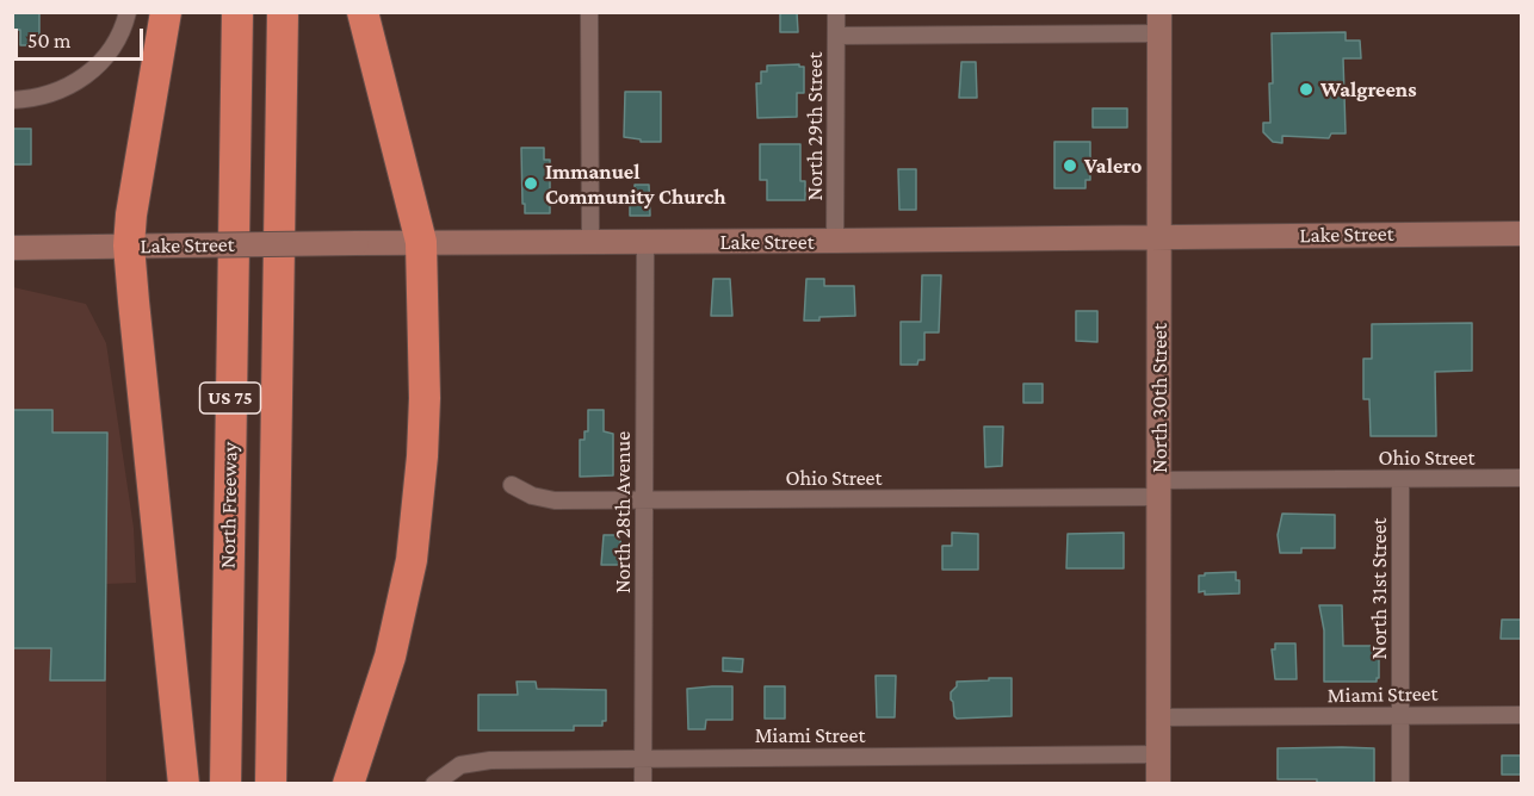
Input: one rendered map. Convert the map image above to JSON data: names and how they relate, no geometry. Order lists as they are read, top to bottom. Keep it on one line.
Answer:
{"streets":{"highway":["US 75","North Freeway"],"main road":["Lake Street","North 30th Street"],"street":["North 29th Street","Ohio Street","North 28th Avenue","North 31st Street","Miami Street"]},"crossings":[["North 29th Street","Lake Street"],["Lake Street","North 30th Street"],["Lake Street","North 28th Avenue"],["North 30th Street","Ohio Street"],["North 30th Street","Miami Street"],["Ohio Street","North 28th Avenue"],["Ohio Street","North 31st Street"],["North 28th Avenue","Miami Street"],["North 31st Street","Miami Street"]],"places":["Walgreens","Valero","Immanuel Community Church"],"scale_bar":"50 m"}
